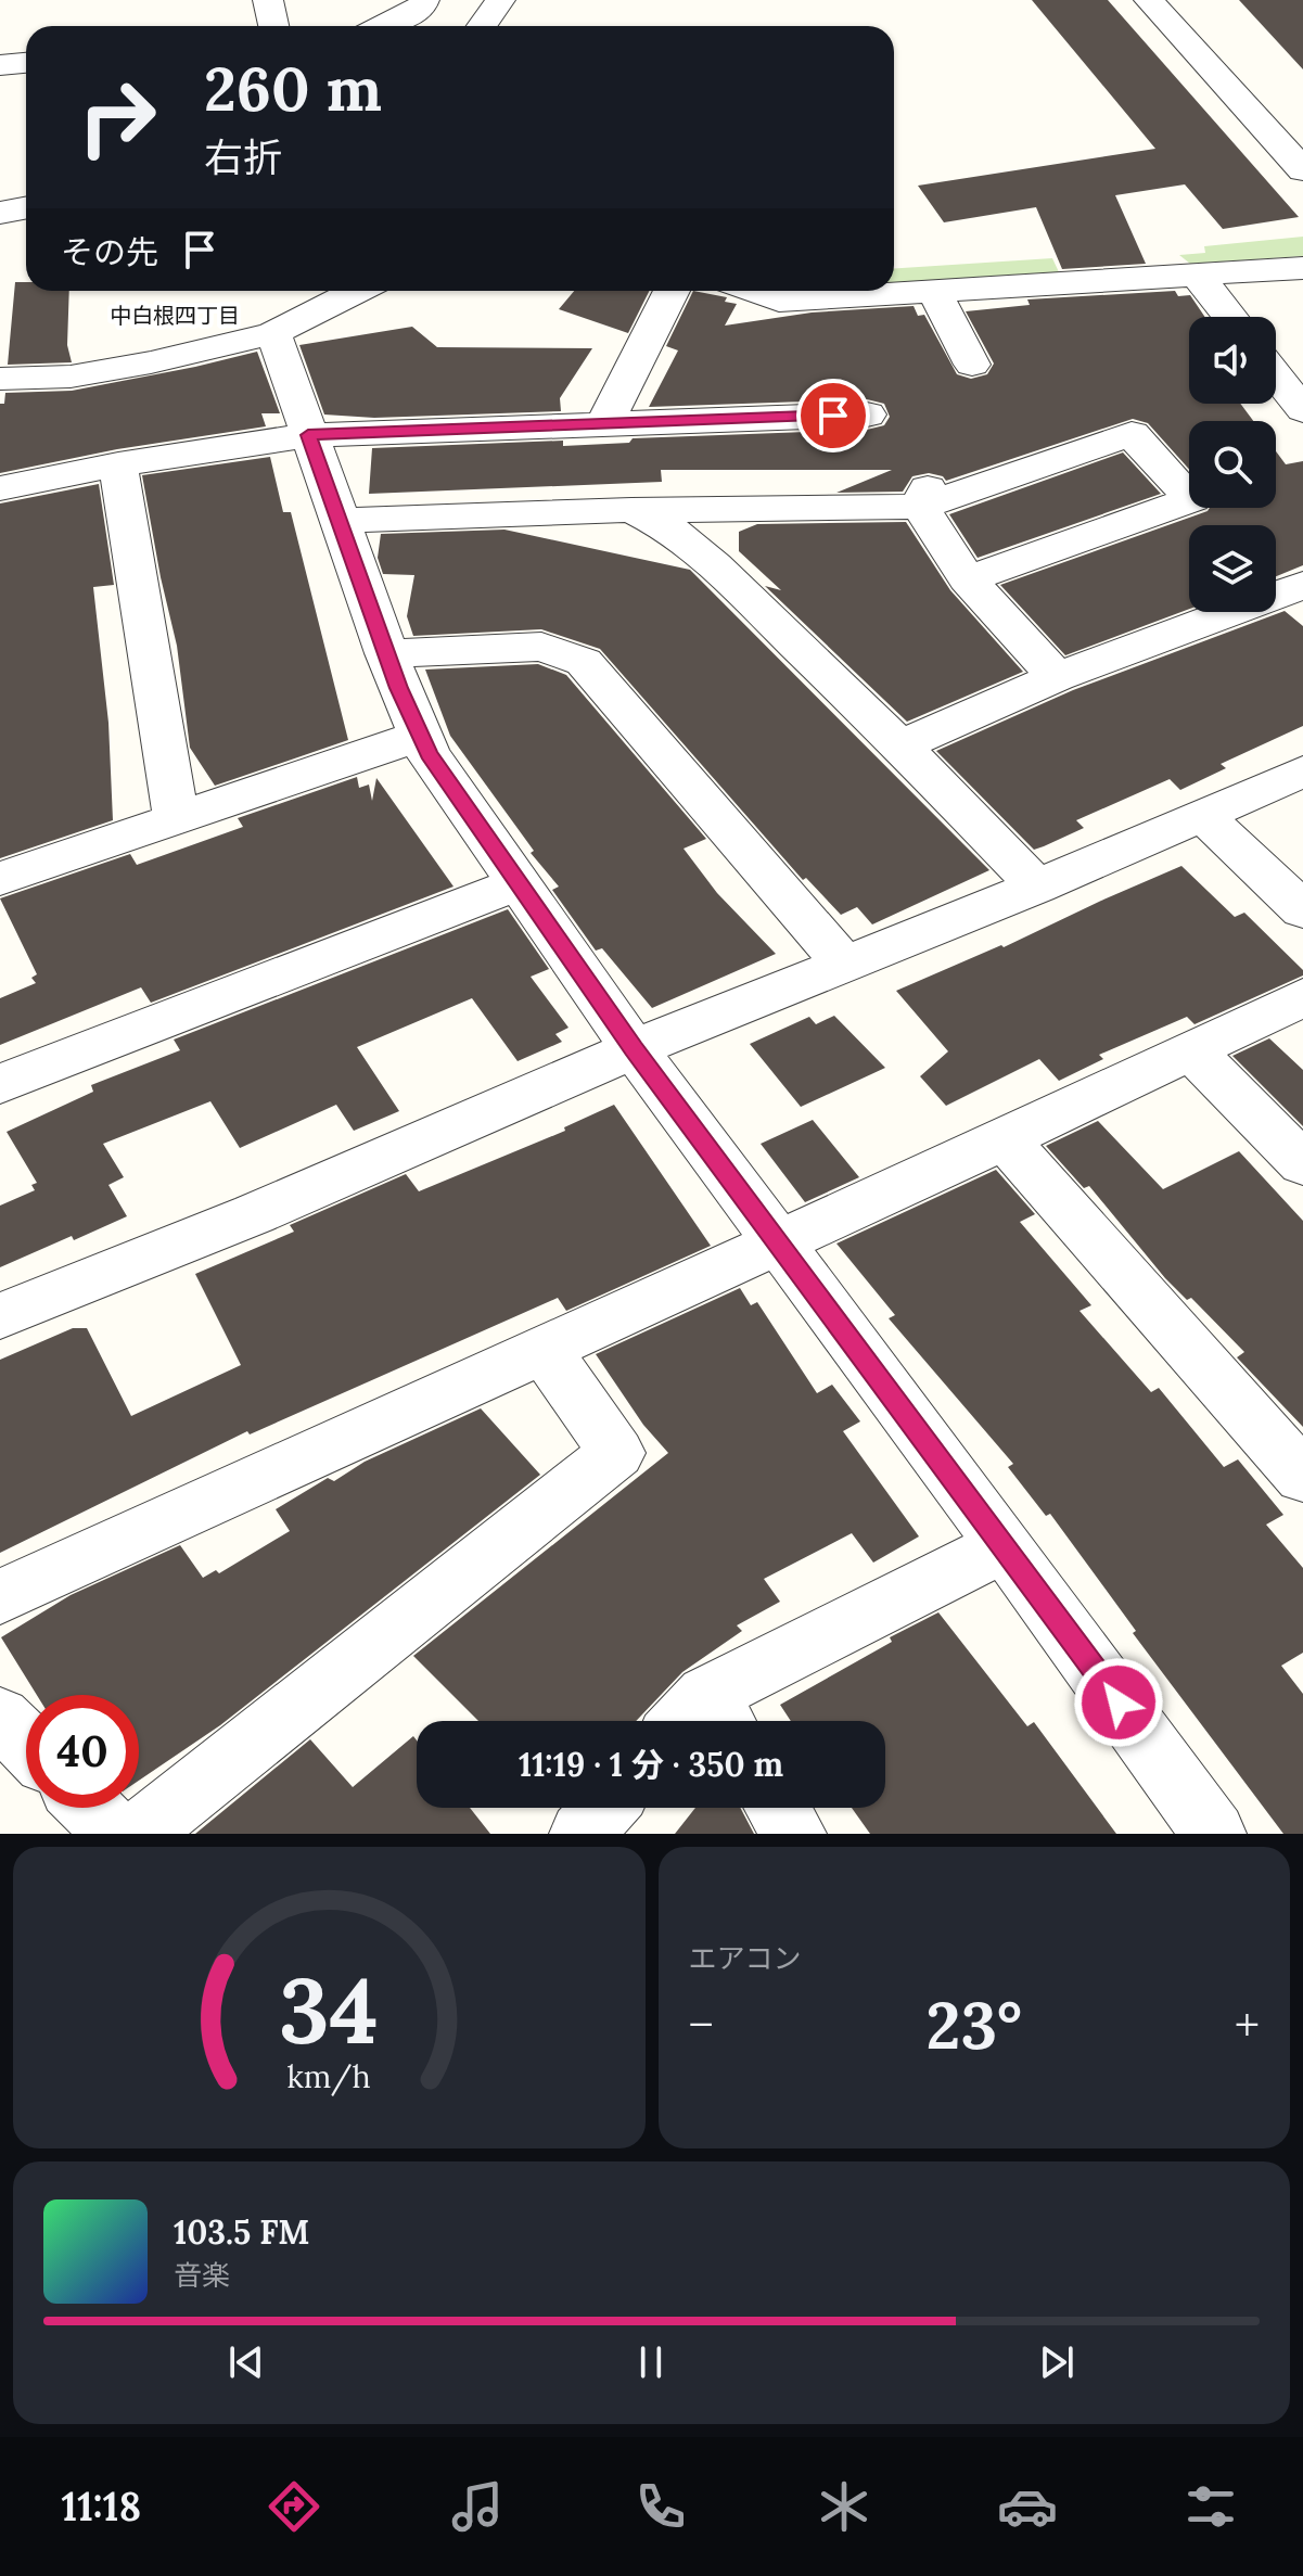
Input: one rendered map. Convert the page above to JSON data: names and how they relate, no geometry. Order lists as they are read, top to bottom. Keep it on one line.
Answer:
{"districts":["中白根四丁目"],"page":{"turn":["260 m","右折"],"then":"その先","limit":"40","trip":"11:19 · 1 分 · 350 m","tile":"エアコン","heat":["−","23°","+"],"song":["103.5 FM","音楽"],"tabs":"11:18","gauge":["34","km/h"]}}
